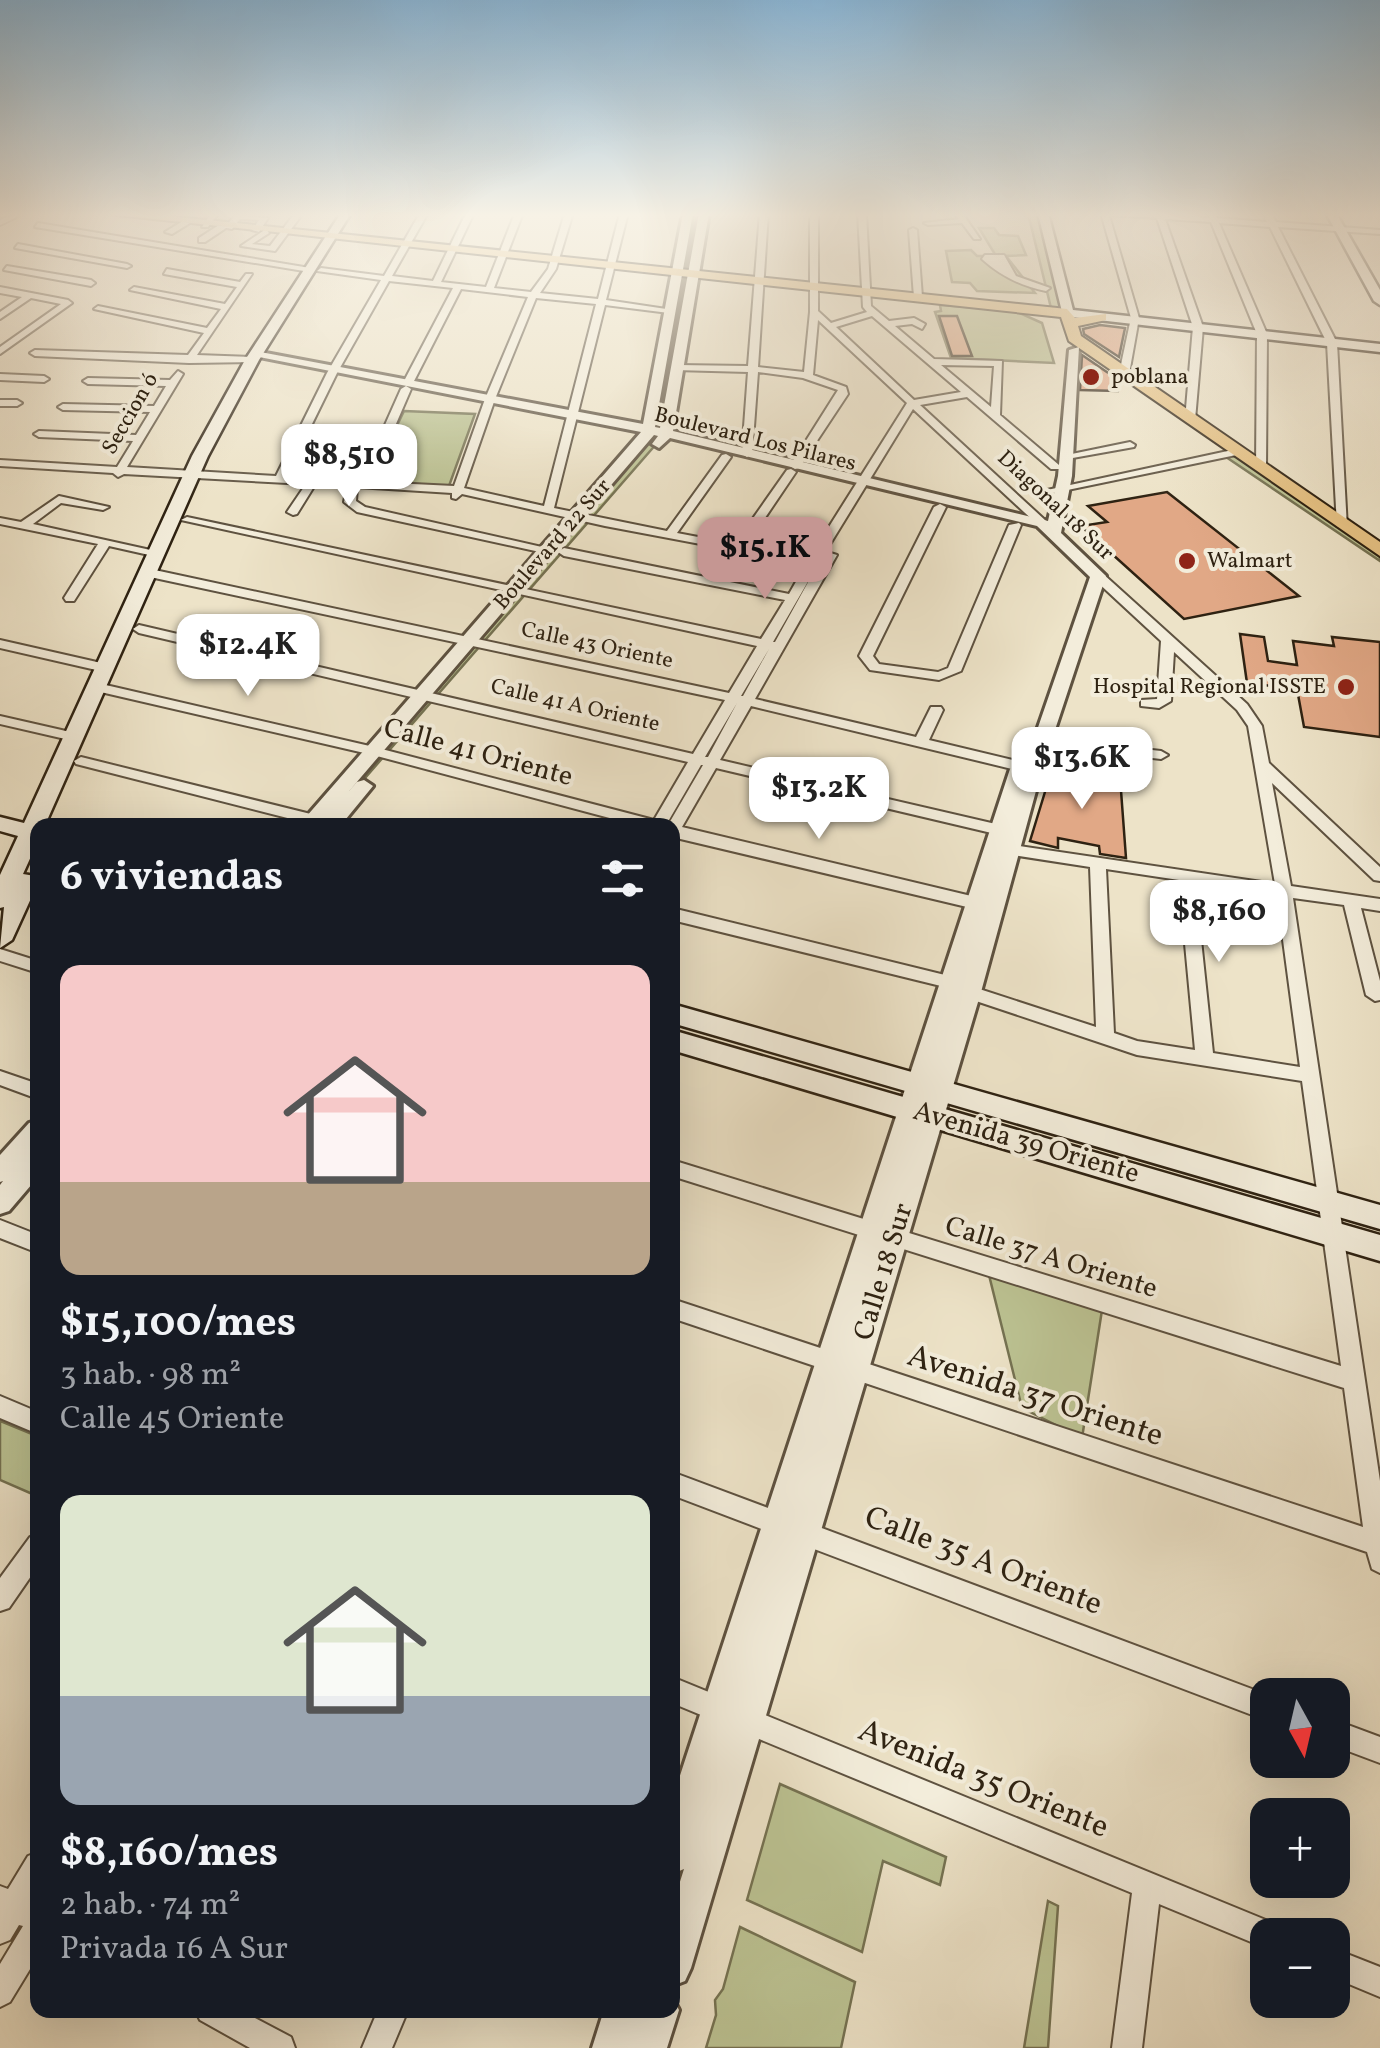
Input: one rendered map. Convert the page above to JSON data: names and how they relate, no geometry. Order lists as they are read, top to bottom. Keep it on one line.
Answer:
{"streets":{"main road":["Avenida 39 Oriente"],"street":["Seccion ó","Boulevard Los Pilares","Diagonal 18 Sur","Boulevard 22 Sur","Calle 43 Oriente","Calle 41 A Oriente","Calle 41 Oriente","Calle 37 A Oriente","Calle 18 Sur","Avenida 37 Oriente","Calle 35 A Oriente","Avenida 35 Oriente"]},"crossings":[["Boulevard Los Pilares","Diagonal 18 Sur"],["Boulevard Los Pilares","Boulevard 22 Sur"],["Diagonal 18 Sur","Avenida 39 Oriente"],["Diagonal 18 Sur","Calle 37 A Oriente"],["Diagonal 18 Sur","Calle 18 Sur"],["Diagonal 18 Sur","Avenida 37 Oriente"],["Boulevard 22 Sur","Calle 43 Oriente"],["Boulevard 22 Sur","Calle 41 A Oriente"],["Boulevard 22 Sur","Calle 41 Oriente"],["Calle 43 Oriente","Calle 18 Sur"],["Calle 41 A Oriente","Calle 18 Sur"],["Avenida 39 Oriente","Calle 18 Sur"],["Calle 37 A Oriente","Calle 18 Sur"],["Calle 18 Sur","Avenida 37 Oriente"],["Calle 18 Sur","Calle 35 A Oriente"],["Calle 18 Sur","Avenida 35 Oriente"]],"places":["poblana","Walmart","Hospital Regional ISSTE"],"north":"bottom","page":{"price":["$8,510","$15.1K","$12.4K","$13.6K","$13.2K","$8,160"],"heading":"6 viviendas","list":[{"name":"$15,100/mes","note":"3 hab. · 98 m² · Calle 45 Oriente"},{"name":"$8,160/mes","note":"2 hab. · 74 m² · Privada 16 A Sur"}],"map_buttons":["+","−"]}}
